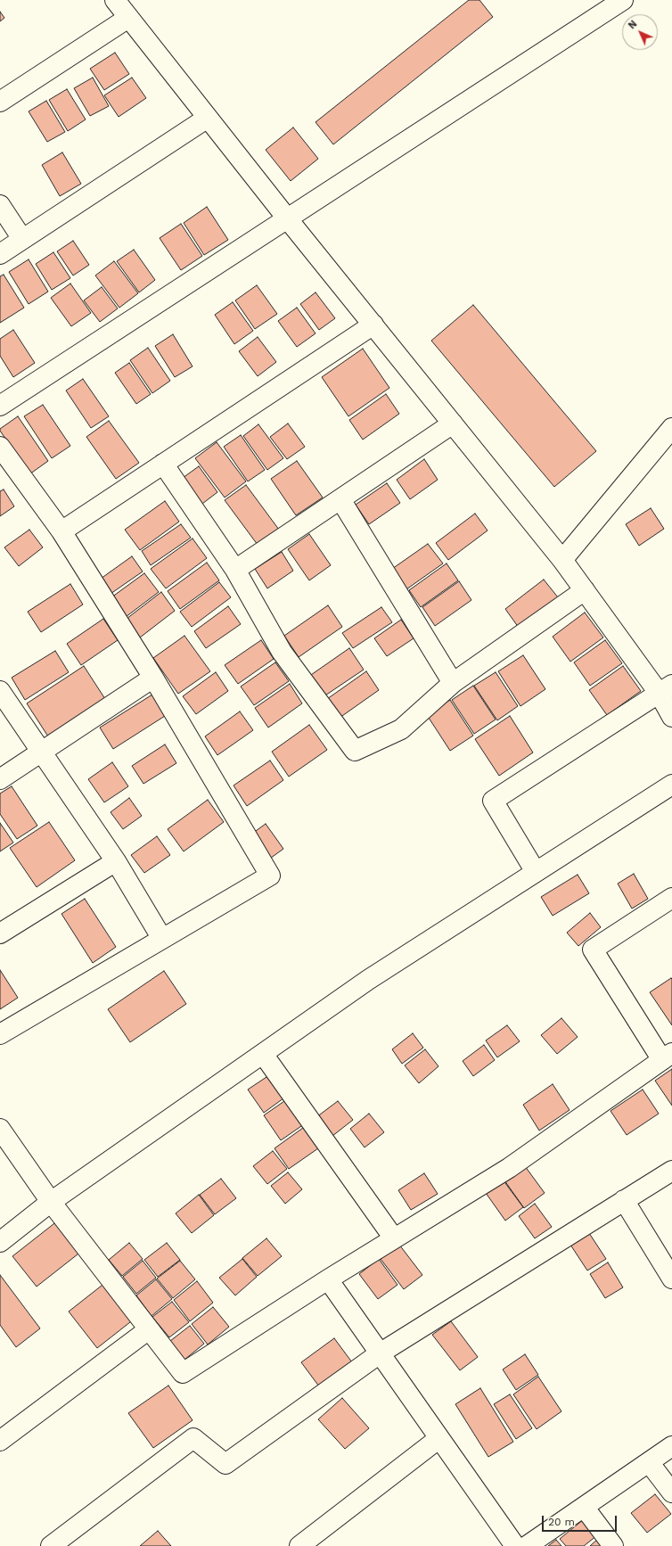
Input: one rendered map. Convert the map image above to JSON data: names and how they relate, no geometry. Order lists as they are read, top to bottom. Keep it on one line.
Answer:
{"scale_bar":"20 m","north":"top left"}
